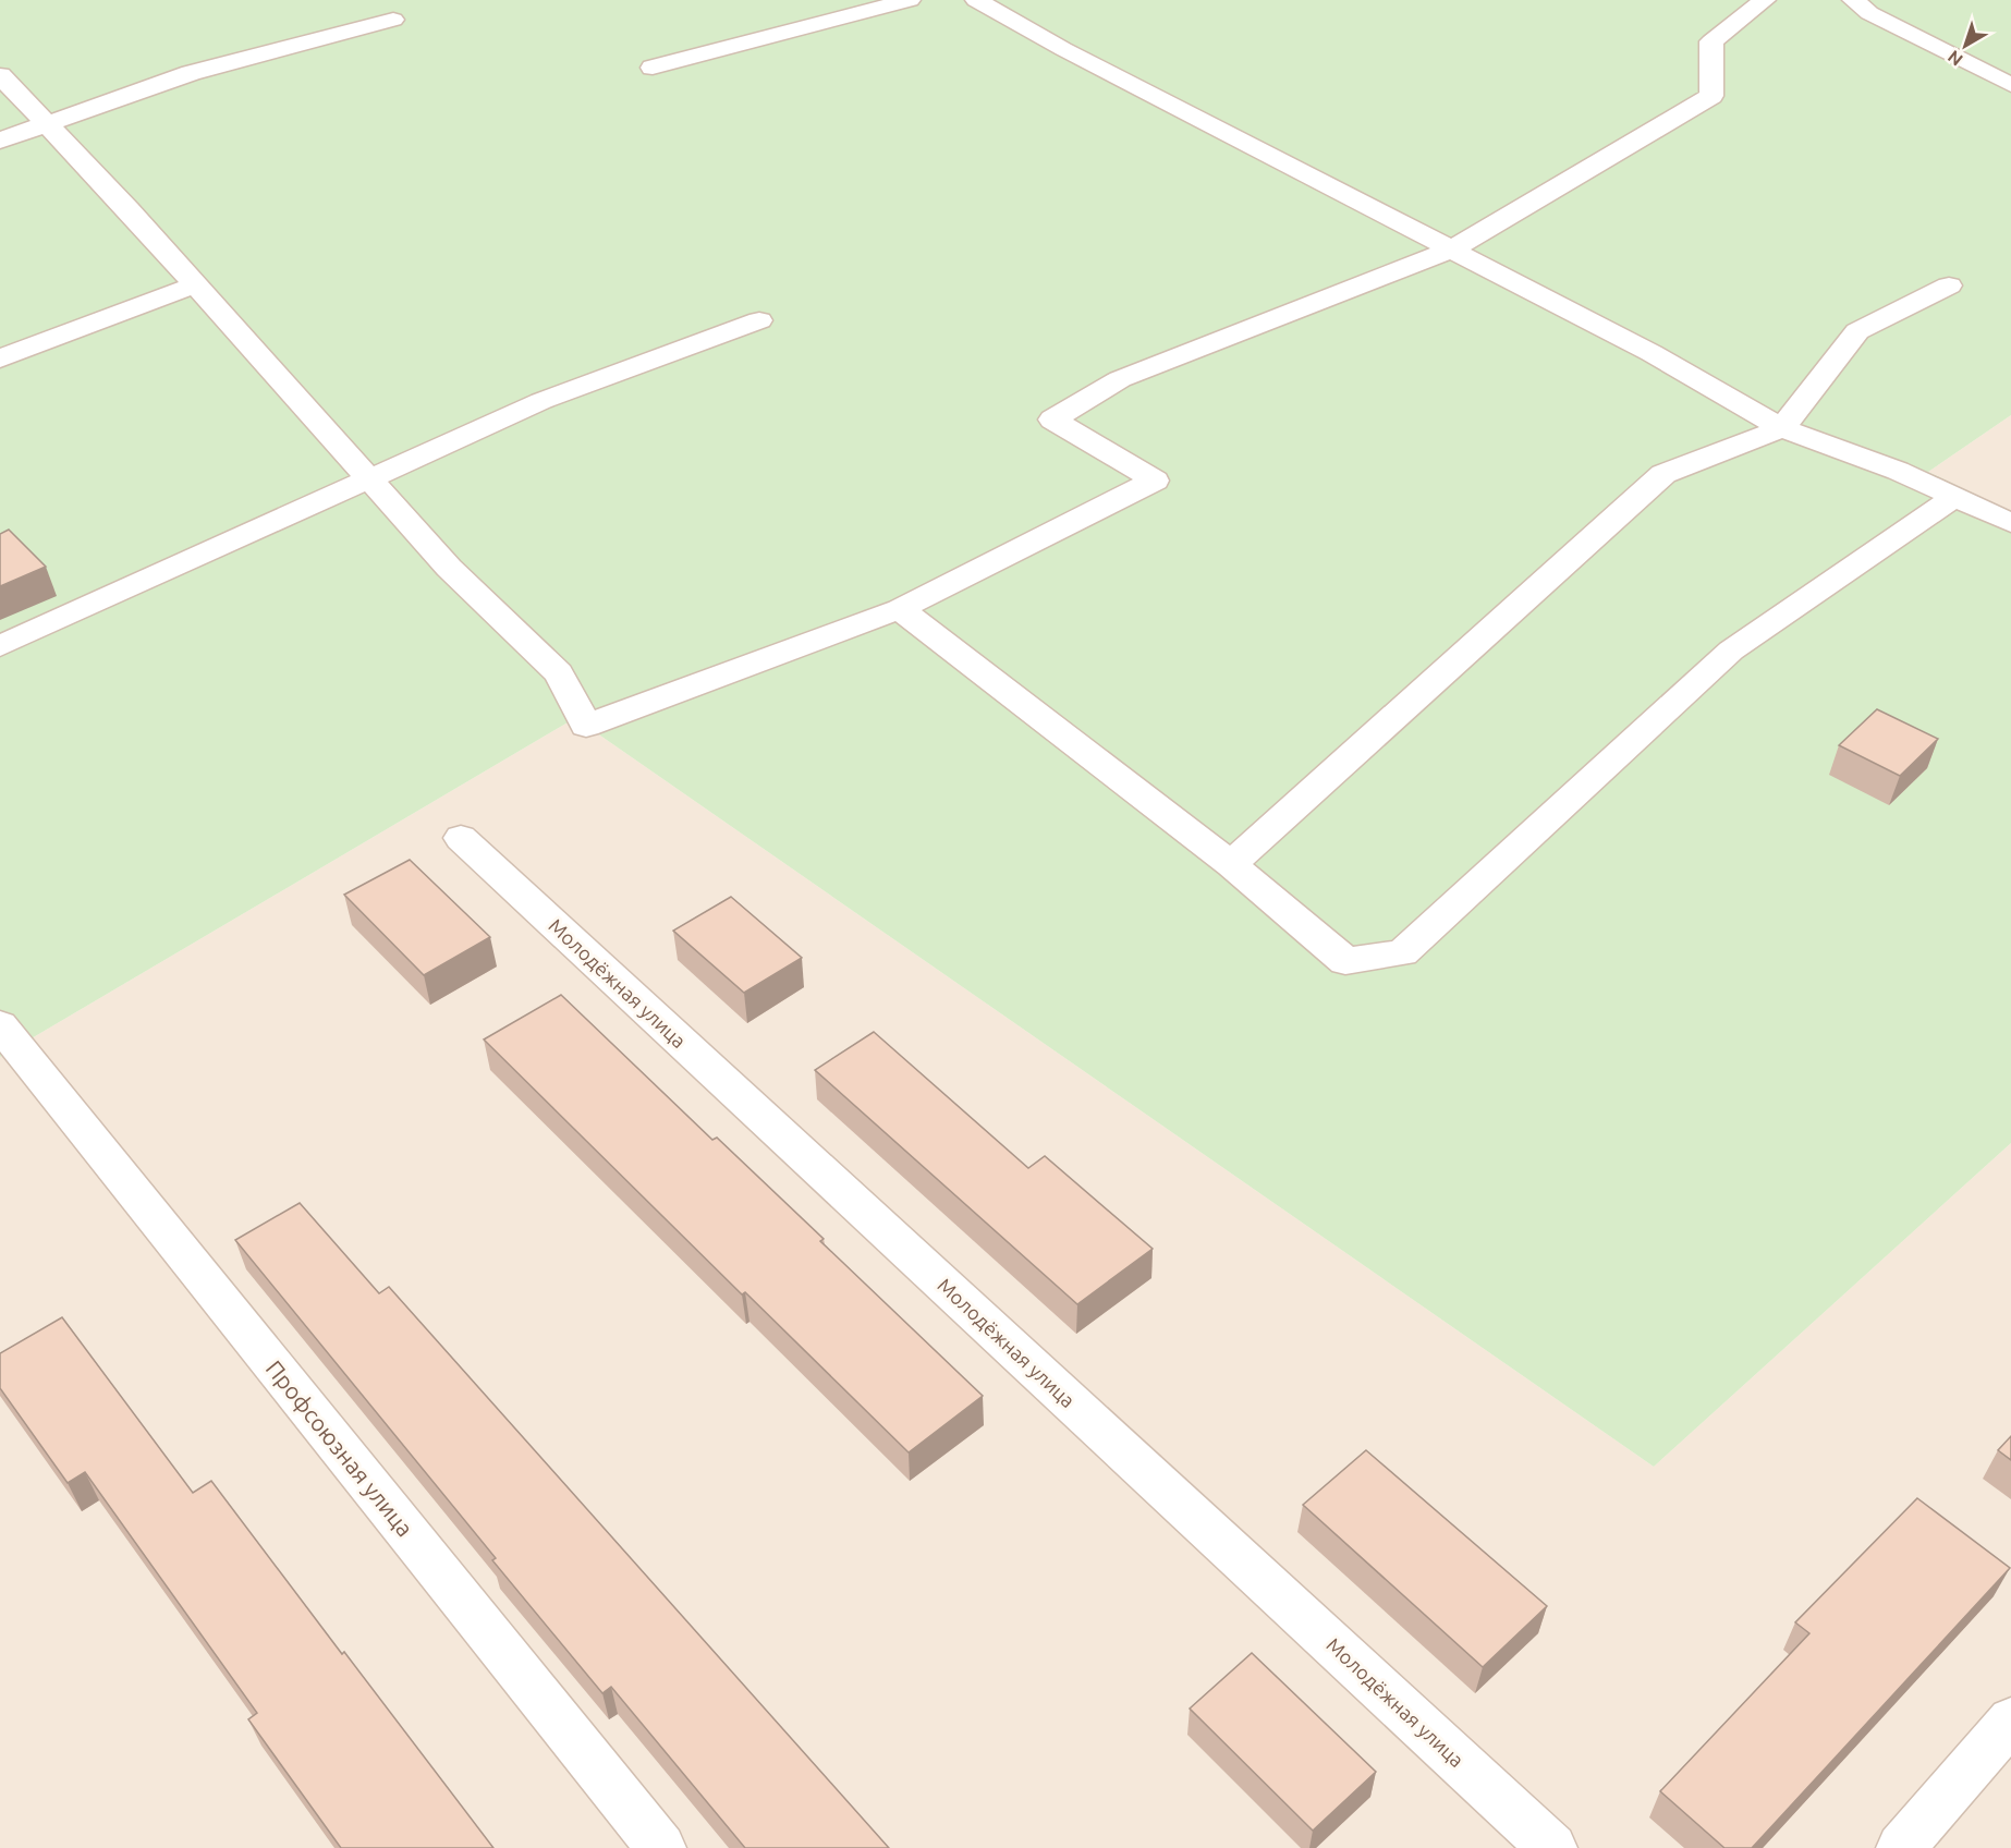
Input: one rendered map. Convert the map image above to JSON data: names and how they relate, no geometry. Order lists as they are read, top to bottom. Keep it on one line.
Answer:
{"streets":{"street":["Молодёжная улица","Профсоюзная улица"]},"north":"bottom left"}
